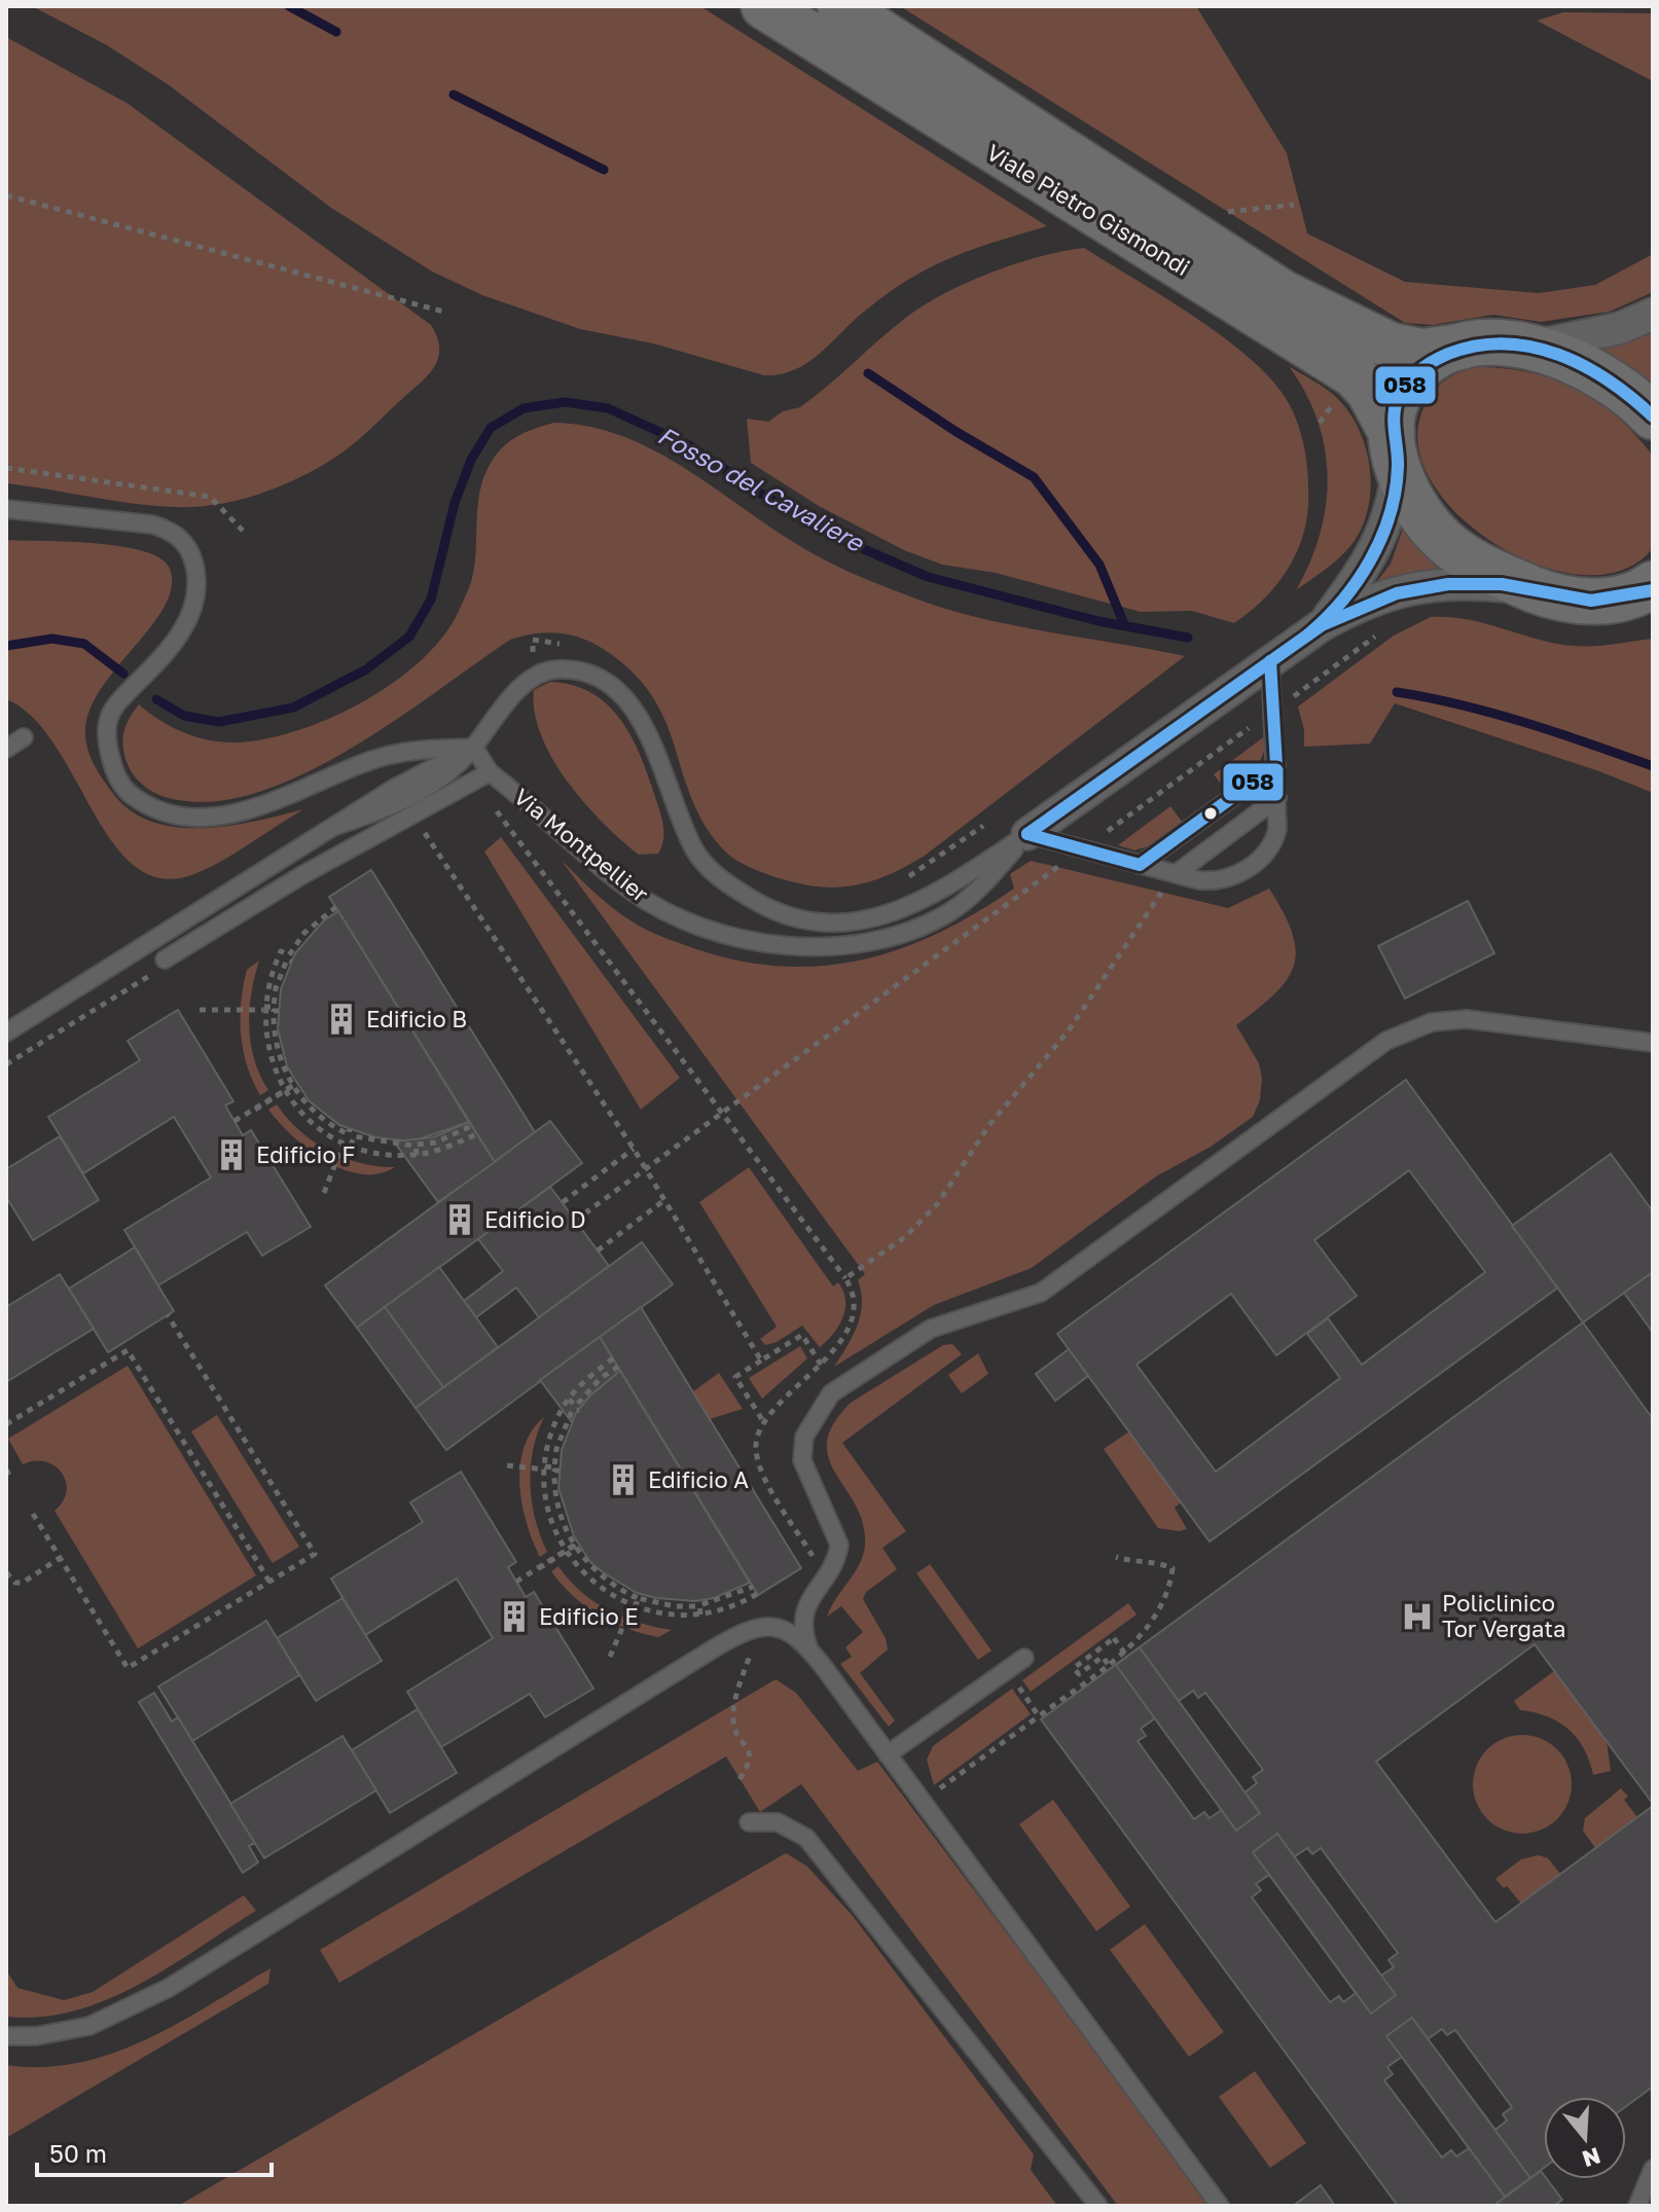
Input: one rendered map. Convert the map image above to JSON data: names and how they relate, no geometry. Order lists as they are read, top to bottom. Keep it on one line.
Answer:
{"streets":{"street":["Viale Pietro Gismondi","Via Montpellier"]},"crossings":[["Viale Pietro Gismondi","Via Montpellier"]],"water":["Fosso del Cavaliere"],"places":{"building":["Edificio B","Edificio F","Edificio D","Edificio A","Edificio E"],"hospital":["Policlinico Tor Vergata"]},"lines":["transit line 058"],"scale_bar":"50 m","north":"bottom"}
